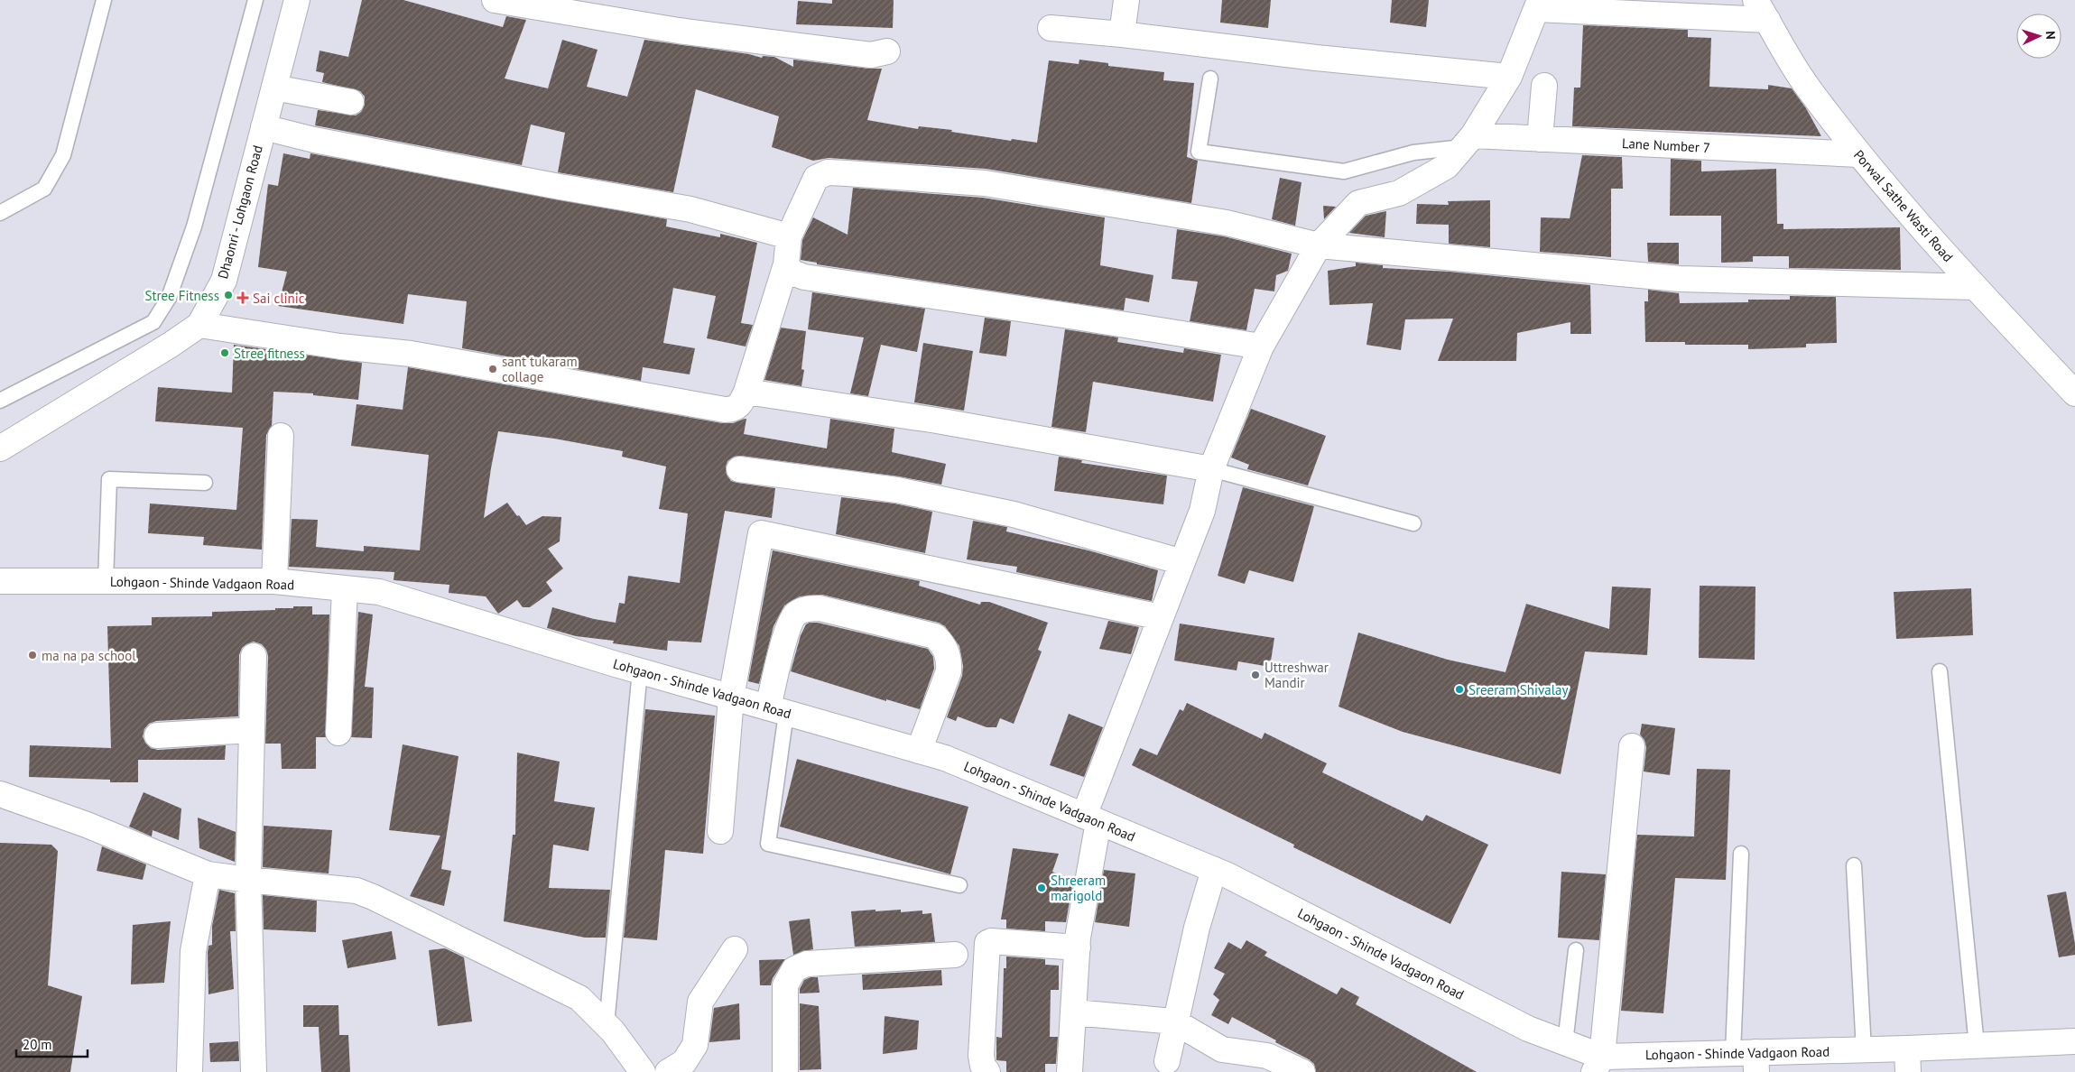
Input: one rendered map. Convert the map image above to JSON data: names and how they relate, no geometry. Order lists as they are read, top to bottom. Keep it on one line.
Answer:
{"streets":{"street":["Lane Number 7","Porwal Sathe Wasti Road","Dhaonri - Lohgaon Road","Lohgaon - Shinde Vadgaon Road"]},"crossings":[["Lane Number 7","Porwal Sathe Wasti Road"]],"places":{"other":["Stree Fitness","Stree fitness","sant tukaram collage","ma na pa school","Uttreshwar Mandir","Sreeram Shivalay","Shreeram marigold"],"health":["Sai clinic"]},"scale_bar":"20 m","north":"right"}
